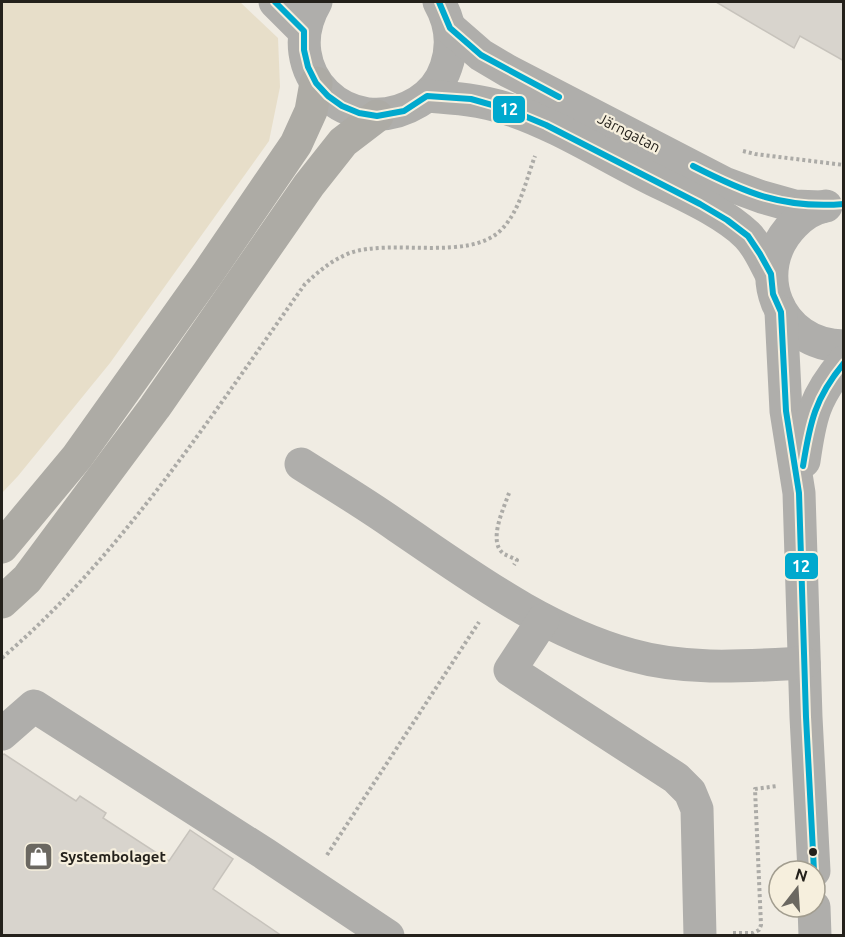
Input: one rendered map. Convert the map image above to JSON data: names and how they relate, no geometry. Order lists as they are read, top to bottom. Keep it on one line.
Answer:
{"streets":{"street":["Järngatan"]},"places":{"shop":["Systembolaget"]},"lines":["transit line 12"],"north":"top"}
